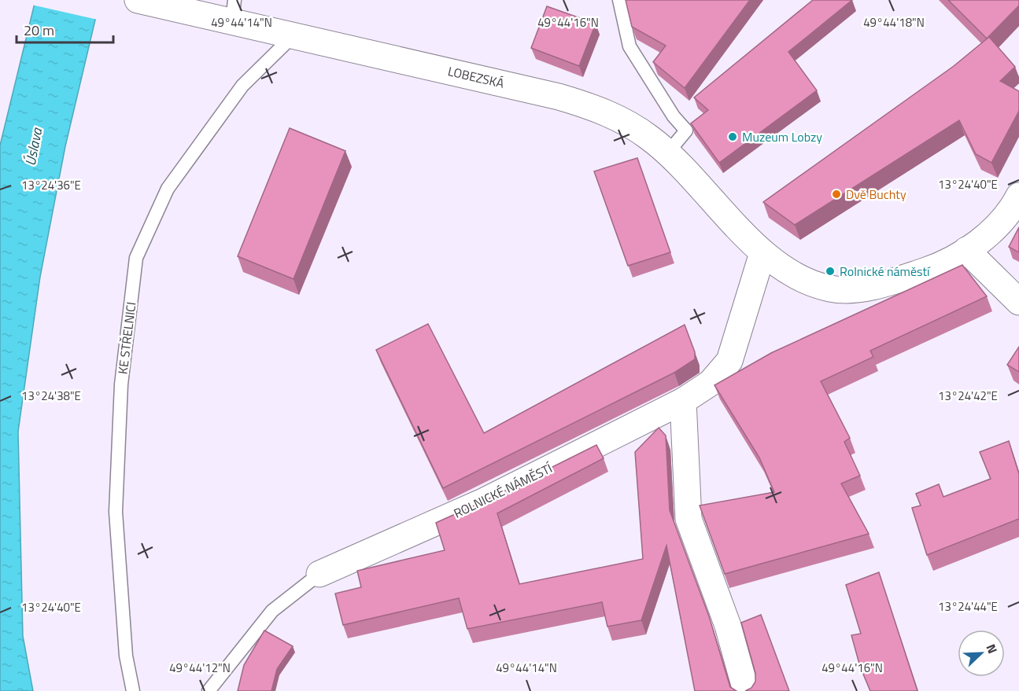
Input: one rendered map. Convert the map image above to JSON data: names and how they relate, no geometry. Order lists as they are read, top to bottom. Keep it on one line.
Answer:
{"streets":{"street":["LOBEZSKÁ","ROLNICKÉ NÁMĚSTÍ"],"lane":["KE STŘELNICI"]},"crossings":[["LOBEZSKÁ","KE STŘELNICI"],["LOBEZSKÁ","ROLNICKÉ NÁMĚSTÍ"]],"water":["Úslava"],"places":["Muzeum Lobzy","Dvě Buchty","Rolnické náměstí"],"scale_bar":"20 m","north":"top right","coordinates":["49°44'14\"N","49°44'16\"N","49°44'18\"N","13°24'40\"E","13°24'36\"E","13°24'42\"E","13°24'38\"E","13°24'44\"E","49°44'12\"N"]}
